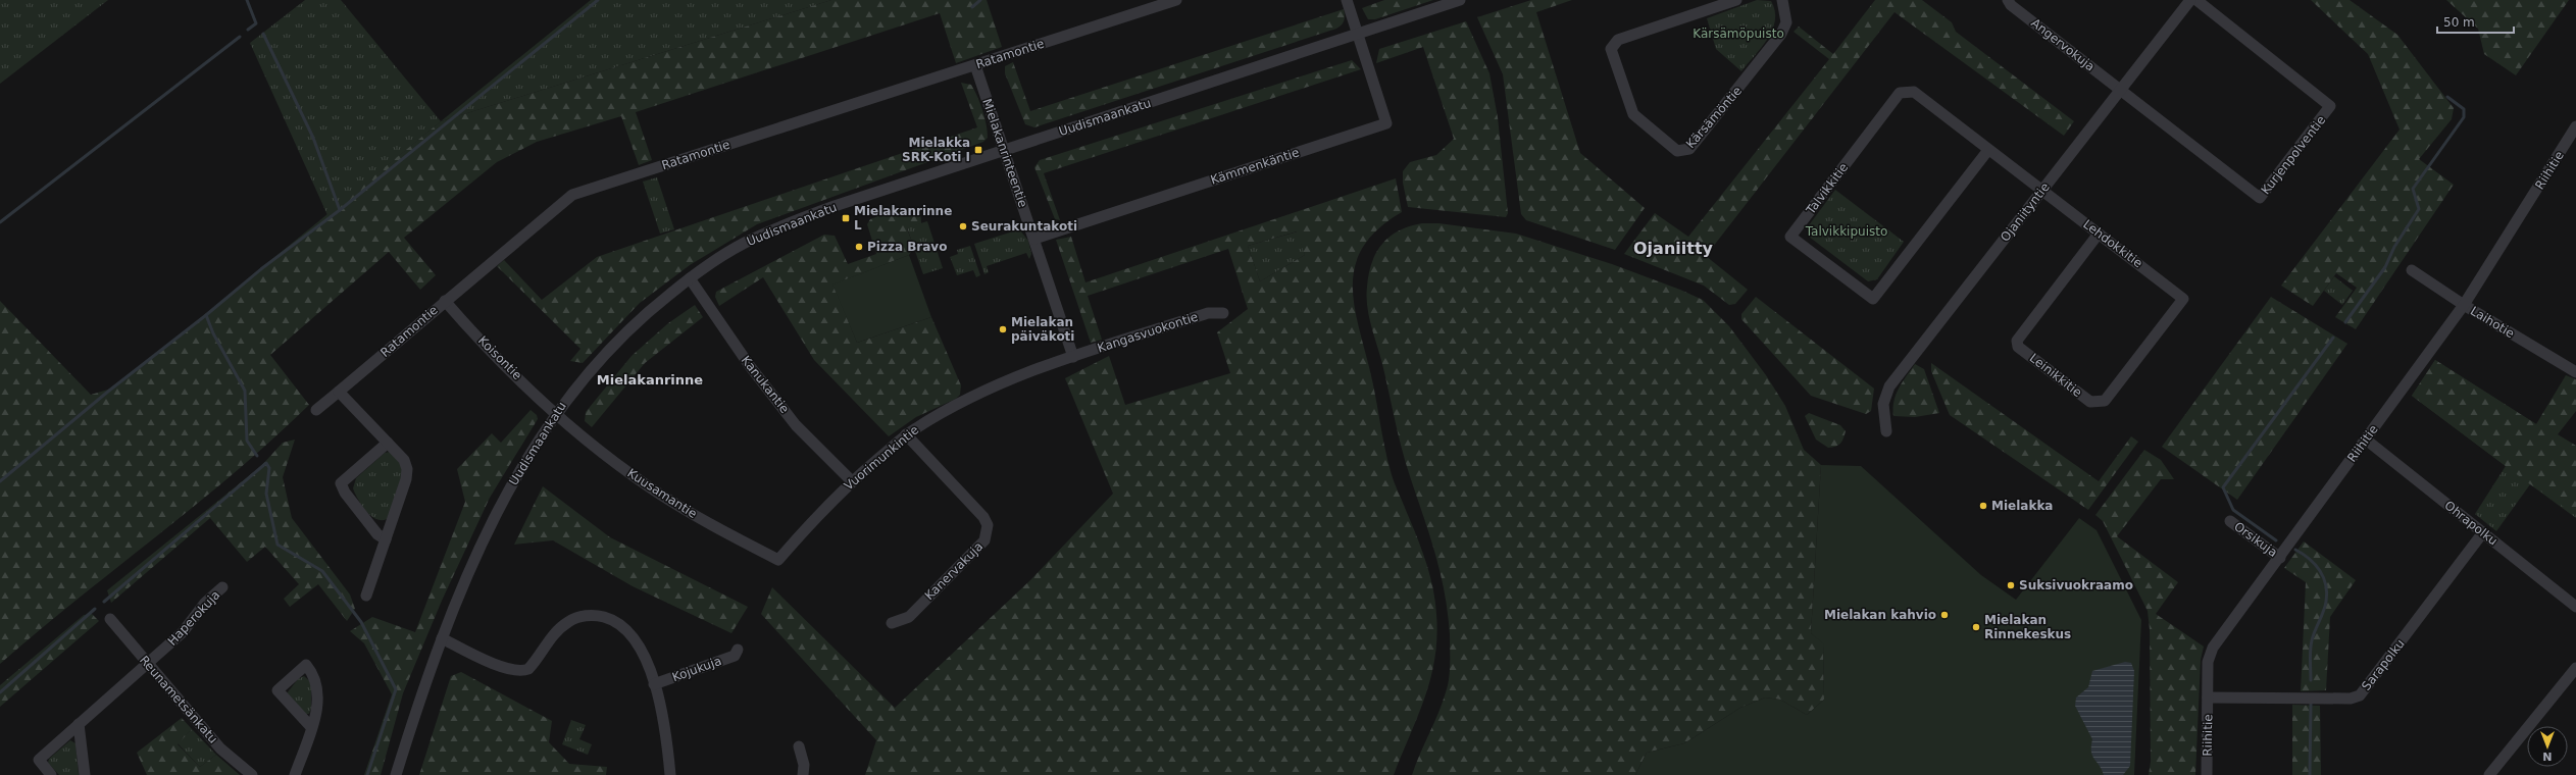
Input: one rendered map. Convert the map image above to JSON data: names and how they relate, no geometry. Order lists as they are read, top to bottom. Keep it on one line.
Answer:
{"streets":{"street":["Angervokuja","Ratamontie","Uudismaankatu","Kärsämöntie","Mielakanrinteentie","Kurjenpolventie","Kämmenkäntie","Riihitie","Talvikkitie","Ojaniityntie","Lehdokkitie","Laihotie","Kangasvuokontie","Koisontie","Leinikkitie","Kanukantie","Vuorimunkintie","Kuusamantie","Ohrapolku","Orsikuja","Kanervakuja","Haperokuja","Sarapolku","Kojukuja","Reunametsänkatu"]},"crossings":[["Angervokuja","Kurjenpolventie"],["Angervokuja","Ojaniityntie"],["Ratamontie","Mielakanrinteentie"],["Ratamontie","Koisontie"],["Uudismaankatu","Mielakanrinteentie"],["Uudismaankatu","Kämmenkäntie"],["Uudismaankatu","Koisontie"],["Uudismaankatu","Kanukantie"],["Uudismaankatu","Kuusamantie"],["Mielakanrinteentie","Kämmenkäntie"],["Mielakanrinteentie","Kangasvuokontie"],["Mielakanrinteentie","Vuorimunkintie"],["Kurjenpolventie","Ojaniityntie"],["Riihitie","Laihotie"],["Riihitie","Ohrapolku"],["Riihitie","Orsikuja"],["Riihitie","Sarapolku"],["Talvikkitie","Ojaniityntie"],["Talvikkitie","Lehdokkitie"],["Ojaniityntie","Lehdokkitie"],["Lehdokkitie","Leinikkitie"],["Kangasvuokontie","Vuorimunkintie"],["Koisontie","Kuusamantie"],["Kanukantie","Vuorimunkintie"],["Vuorimunkintie","Kuusamantie"],["Vuorimunkintie","Kanervakuja"],["Ohrapolku","Sarapolku"],["Haperokuja","Reunametsänkatu"]],"districts":["Ojaniitty","Mielakanrinne"],"parks":["Kärsämöpuisto","Talvikkipuisto"],"places":{"transit":["Mielakka SRK-Koti I","Mielakanrinne L"],"other":["Seurakuntakoti","Pizza Bravo","Mielakan päiväkoti","Mielakka","Suksivuokraamo","Mielakan kahvio","Mielakan Rinnekeskus"]},"scale_bar":"50 m","north":"bottom"}
